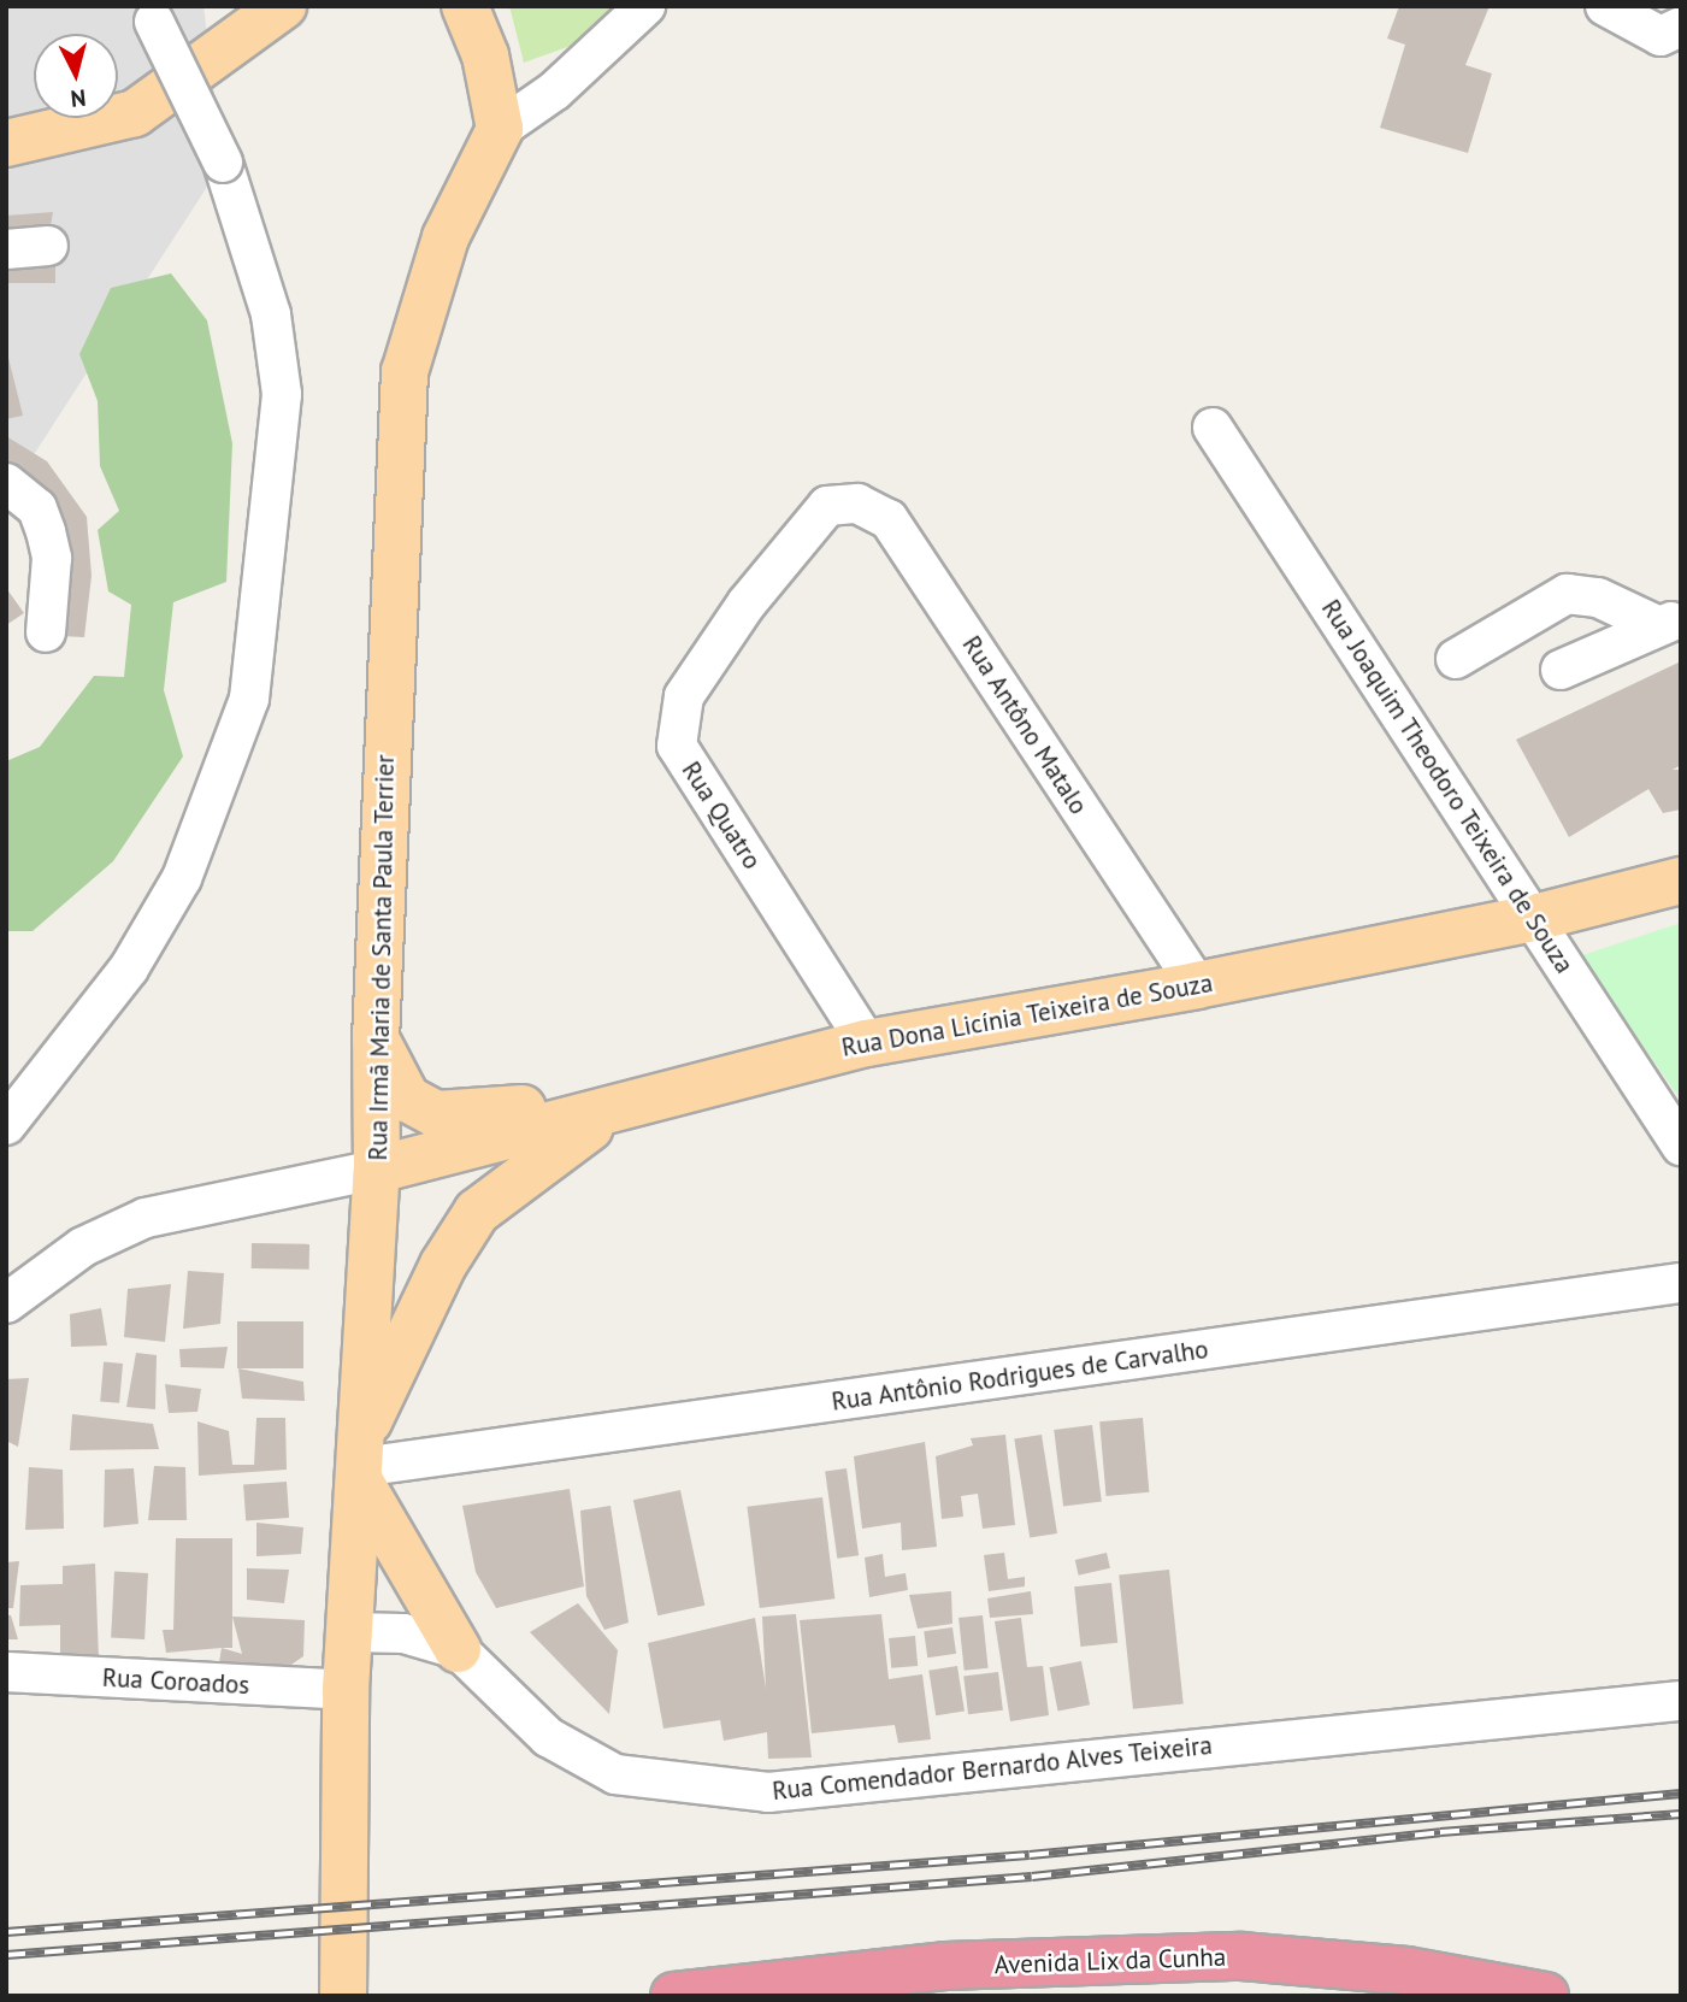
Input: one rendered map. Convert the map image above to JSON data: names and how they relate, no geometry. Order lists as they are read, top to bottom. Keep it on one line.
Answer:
{"streets":{"highway":["Avenida Lix da Cunha"],"main road":["Rua Irmã Maria de Santa Paula Terrier","Rua Dona Licínia Teixeira de Souza"],"street":["Rua Antôno Matalo","Rua Joaquim Theodoro Teixeira de Souza","Rua Quatro","Rua Antônio Rodrigues de Carvalho","Rua Coroados","Rua Comendador Bernardo Alves Teixeira"]},"crossings":[["Rua Antôno Matalo","Rua Quatro"],["Rua Antôno Matalo","Rua Dona Licínia Teixeira de Souza"],["Rua Joaquim Theodoro Teixeira de Souza","Rua Dona Licínia Teixeira de Souza"],["Rua Quatro","Rua Dona Licínia Teixeira de Souza"],["Rua Irmã Maria de Santa Paula Terrier","Rua Dona Licínia Teixeira de Souza"],["Rua Irmã Maria de Santa Paula Terrier","Rua Antônio Rodrigues de Carvalho"],["Rua Irmã Maria de Santa Paula Terrier","Rua Coroados"],["Rua Irmã Maria de Santa Paula Terrier","Rua Comendador Bernardo Alves Teixeira"]],"north":"bottom"}
